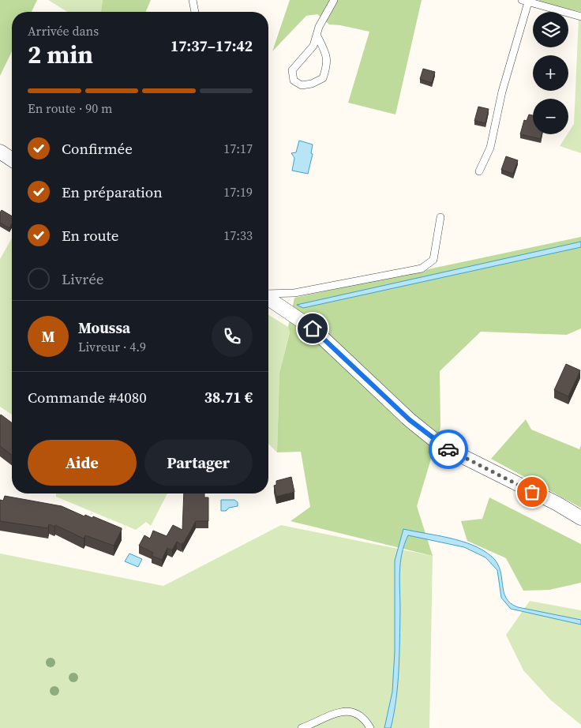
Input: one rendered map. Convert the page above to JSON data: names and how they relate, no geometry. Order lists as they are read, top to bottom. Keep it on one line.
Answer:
{"page":{"map_buttons":["+","−"],"heading":["2 min","Arrivée dans","17:37–17:42"],"panel":["Moussa","Livreur · 4.9","Commande #4080","38.71 €"],"bar":"En route · 90 m","list":[["Confirmée","17:17"],["En préparation","17:19"],["En route","17:33"],"Livrée"],"round":"M","buttons":["Aide","Partager"]}}
